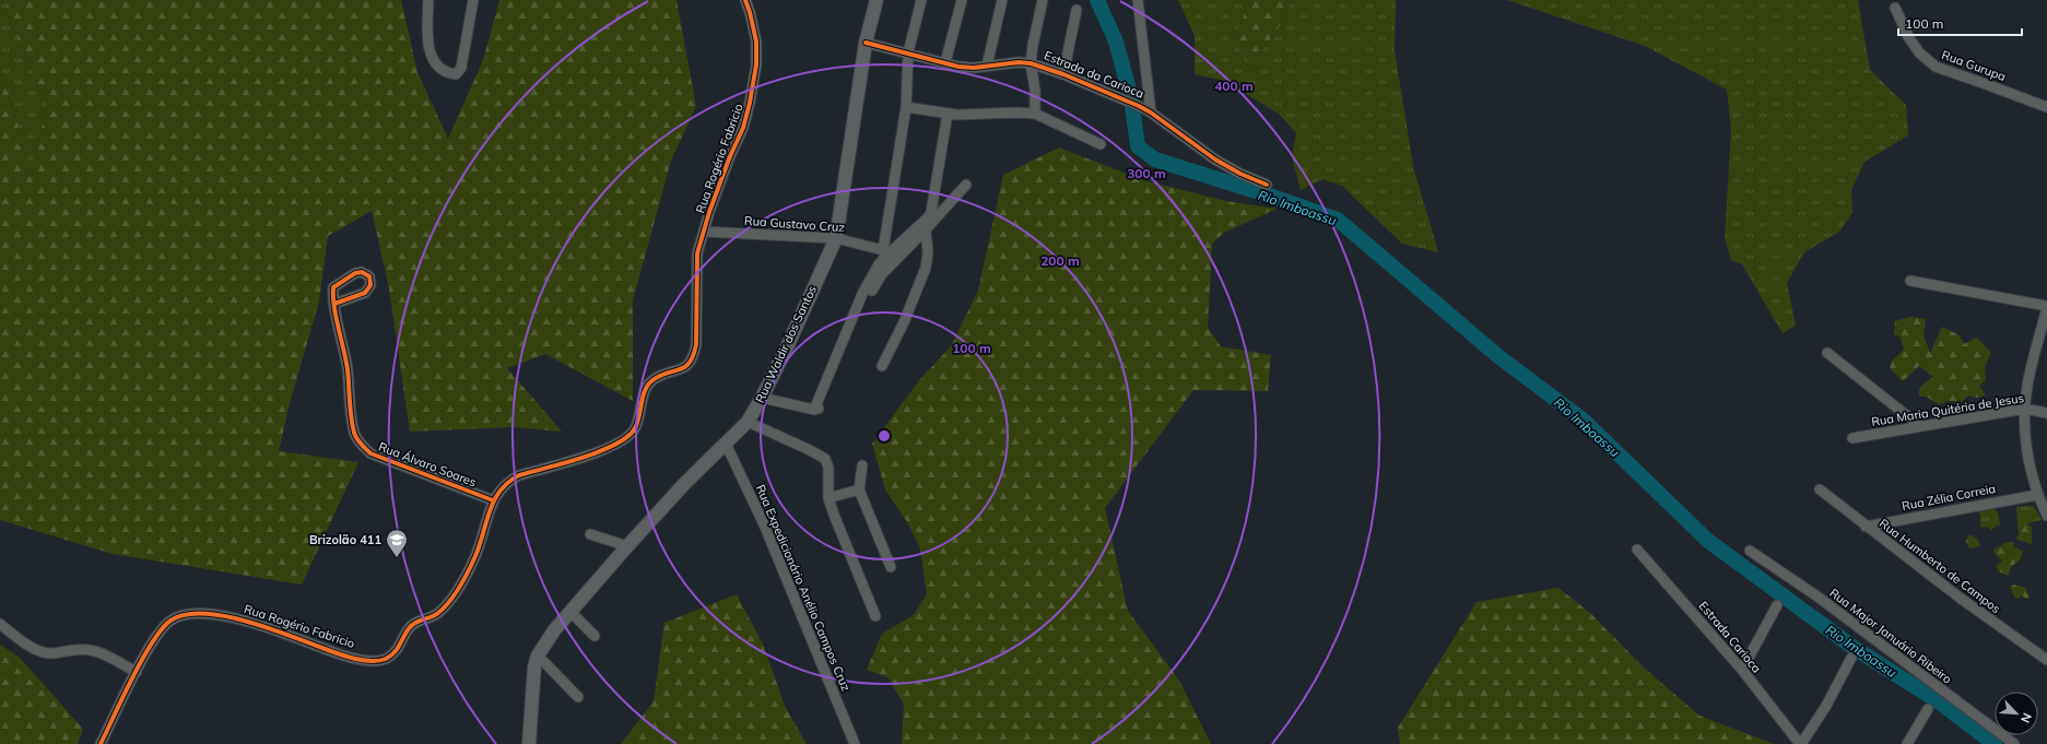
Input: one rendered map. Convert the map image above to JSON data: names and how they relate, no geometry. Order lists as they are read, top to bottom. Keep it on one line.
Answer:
{"streets":{"street":["Rua Gurupa","Estrada da Carioca","Rua Rogério Fabricio","Rua Gustavo Cruz","Rua Waldir dos Santos","Rua Maria Quitéria de Jesus","Rua Álvaro Soares","Rua Zélia Correia","Rua Humberto de Campos","Rua Expedicionário Anélio Campos Cruz","Rua Major Januário Ribeiro","Estrada Carioca"]},"crossings":[["Estrada da Carioca","Rua Waldir dos Santos"],["Rua Rogério Fabricio","Rua Gustavo Cruz"],["Rua Rogério Fabricio","Rua Álvaro Soares"],["Rua Gustavo Cruz","Rua Waldir dos Santos"],["Rua Waldir dos Santos","Rua Expedicionário Anélio Campos Cruz"],["Rua Zélia Correia","Rua Humberto de Campos"]],"water":["Rio Imboassu"],"places":{"school or university":["Brizolão 411"]},"scale_bar":"100 m","north":"bottom right","rings":["400 m","300 m","200 m","100 m"]}
